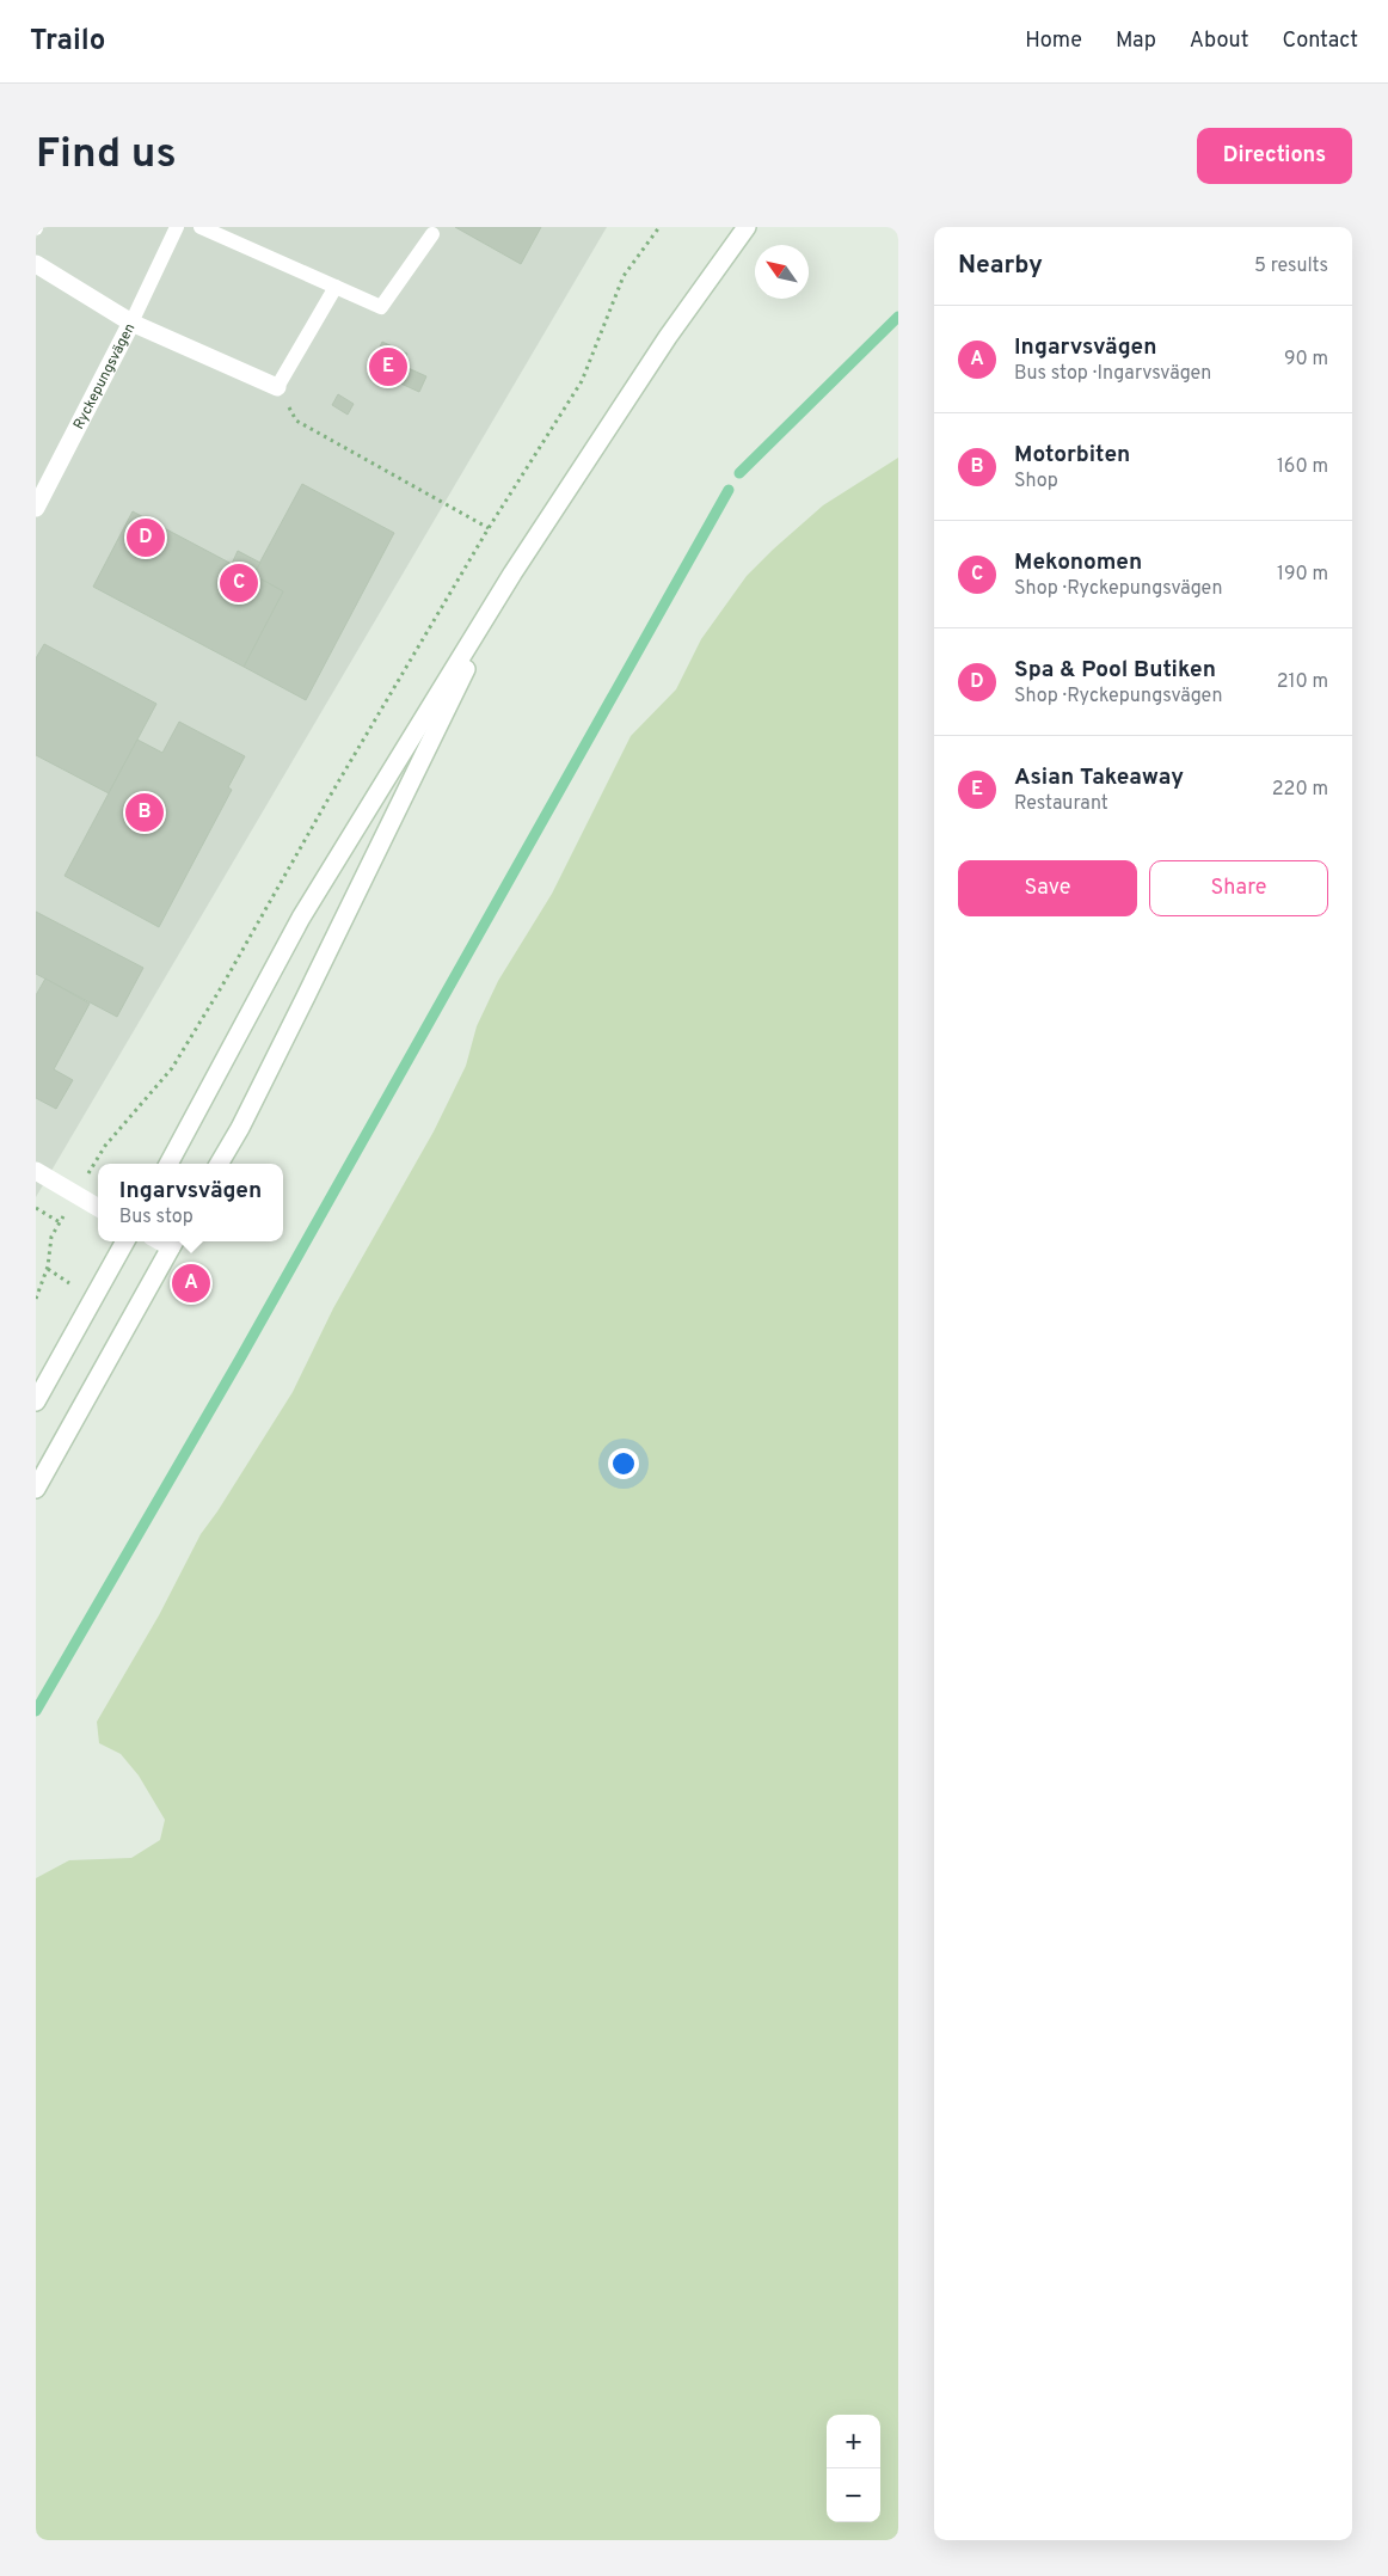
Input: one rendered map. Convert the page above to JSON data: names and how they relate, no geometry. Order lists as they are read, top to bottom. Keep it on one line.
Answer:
{"streets":{"main road":["Ryckepungsvägen"]},"north":"top left","page":{"header":"Trailo","nav":["Home","Map","About","Contact"],"buttons":["Directions",["Save","Share"]],"title":"Find us","heading":["Nearby","5 results"],"list":[{"mark":"A","name":"Ingarvsvägen","note":"Bus stop · Ingarvsvägen","value":"90 m"},{"mark":"B","name":"Motorbiten","note":"Shop","value":"160 m"},{"mark":"C","name":"Mekonomen","note":"Shop · Ryckepungsvägen","value":"190 m"},{"mark":"D","name":"Spa & Pool Butiken","note":"Shop · Ryckepungsvägen","value":"210 m"},{"mark":"E","name":"Asian Takeaway","note":"Restaurant","value":"220 m"}],"pins":["E","D","C","B","A"],"popup":["Ingarvsvägen","Bus stop"],"map_buttons":["+","−"]}}
